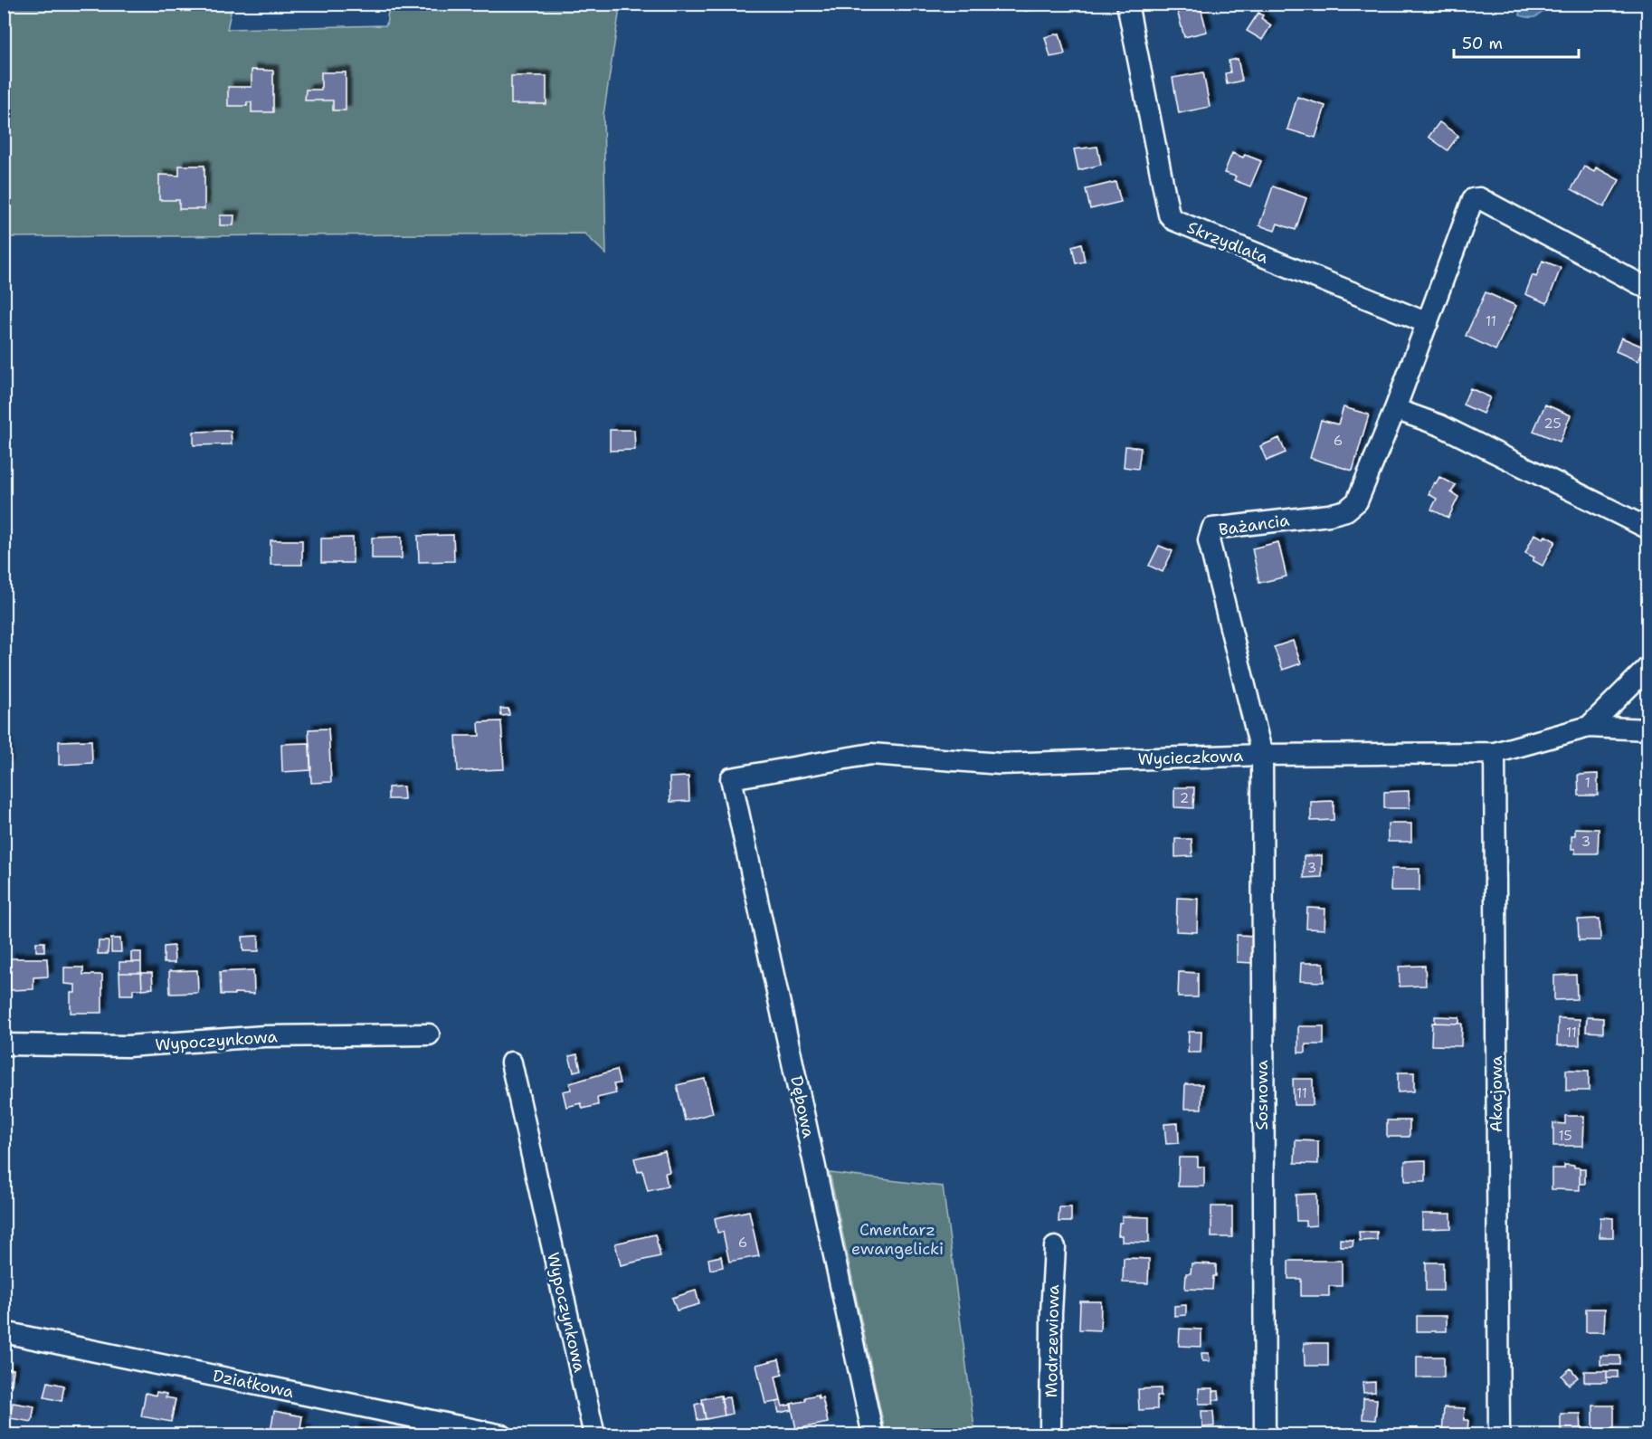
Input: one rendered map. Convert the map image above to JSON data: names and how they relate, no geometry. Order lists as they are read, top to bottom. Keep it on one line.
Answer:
{"streets":{"street":["Skrzydlata","Bażancia","Wycieczkowa","Wypoczynkowa","Akacjowa","Sosnowa","Dębowa","Modrzewiowa","Działkowa"]},"crossings":[["Skrzydlata","Bażancia"],["Bażancia","Wycieczkowa"],["Bażancia","Sosnowa"],["Wycieczkowa","Akacjowa"],["Wycieczkowa","Sosnowa"],["Wycieczkowa","Dębowa"]],"parks":["Cmentarz ewangelicki"],"house_numbers":["11","25","6","1","2","3","3","11","11","15","6"],"scale_bar":"50 m"}
